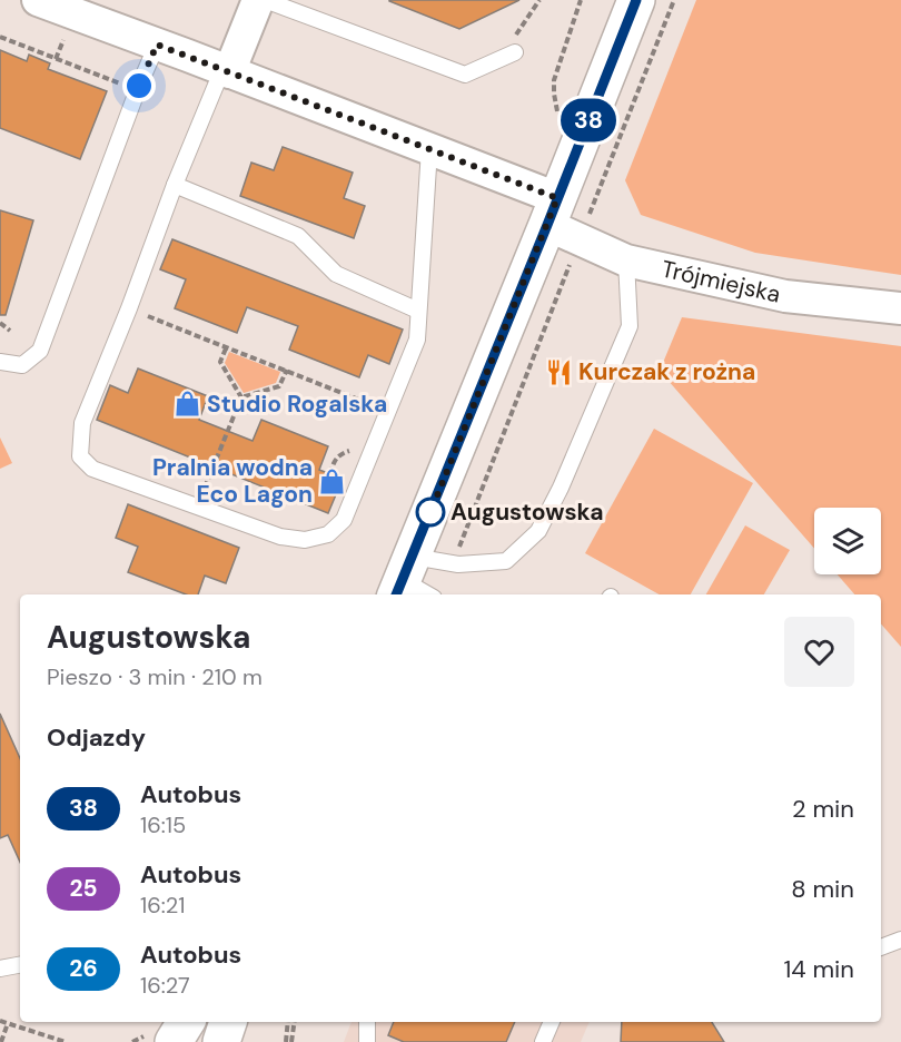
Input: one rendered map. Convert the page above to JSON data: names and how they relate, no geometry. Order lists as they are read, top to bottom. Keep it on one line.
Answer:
{"streets":{"street":["Trójmiejska"]},"places":{"restaurant":["Kurczak z rożna"],"shop":["Studio Rogalska","Pralnia wodna Eco Lagon"],"other":["Augustowska"]},"lines":["bus line 38"],"page":{"on_map":"38","heading":[["Augustowska","Pieszo · 3 min · 210 m"],"Odjazdy"],"list":[{"mark":"38","name":"Autobus","note":"16:15","value":"2 min"},{"mark":"25","name":"Autobus","note":"16:21","value":"8 min"},{"mark":"26","name":"Autobus","note":"16:27","value":"14 min"}]}}
